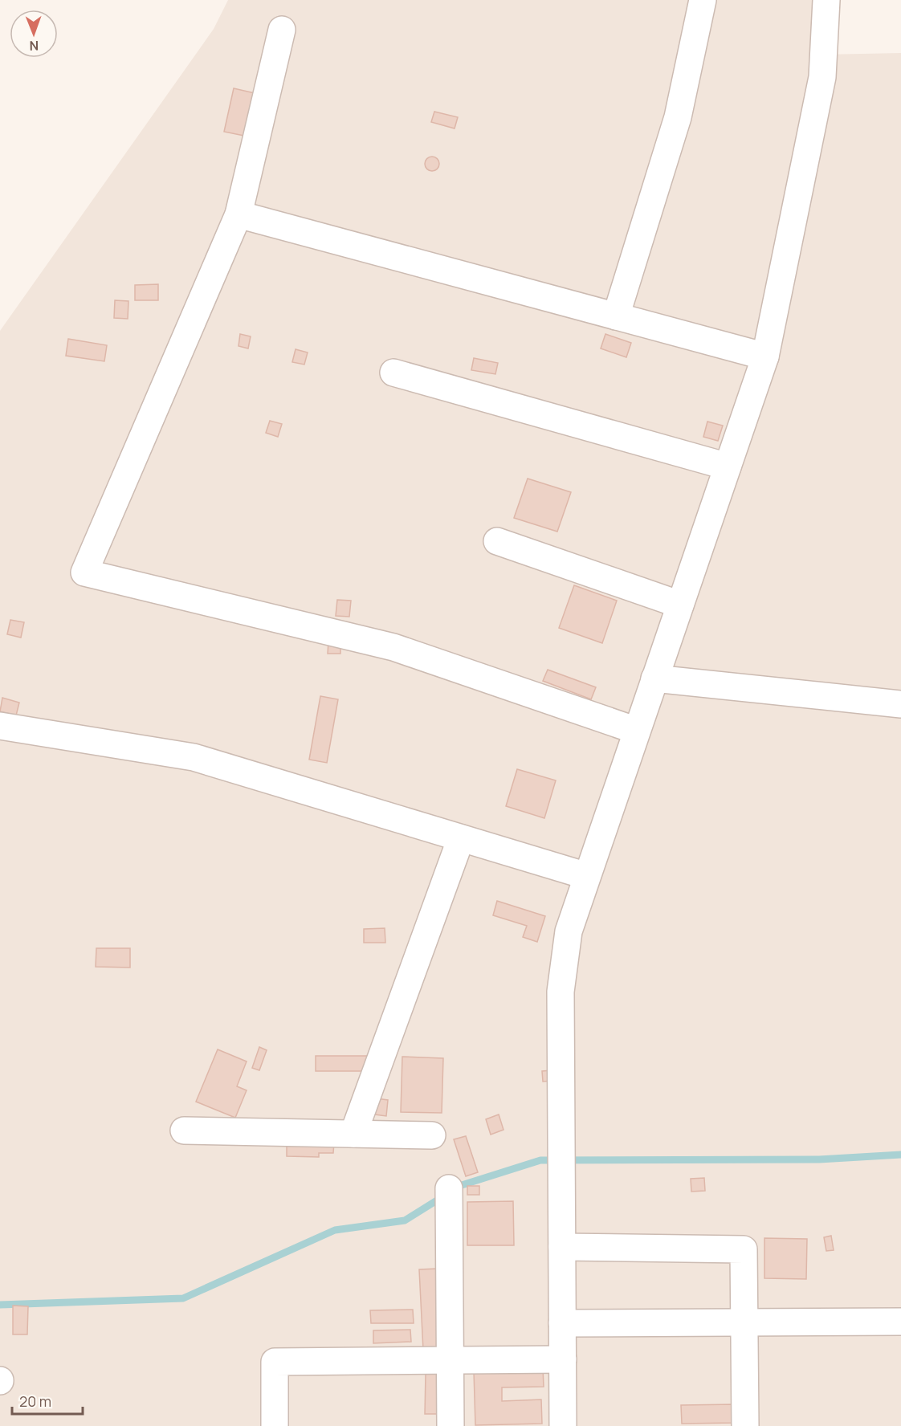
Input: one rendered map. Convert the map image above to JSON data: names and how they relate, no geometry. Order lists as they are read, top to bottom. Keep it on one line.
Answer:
{"scale_bar":"20 m","north":"bottom"}
